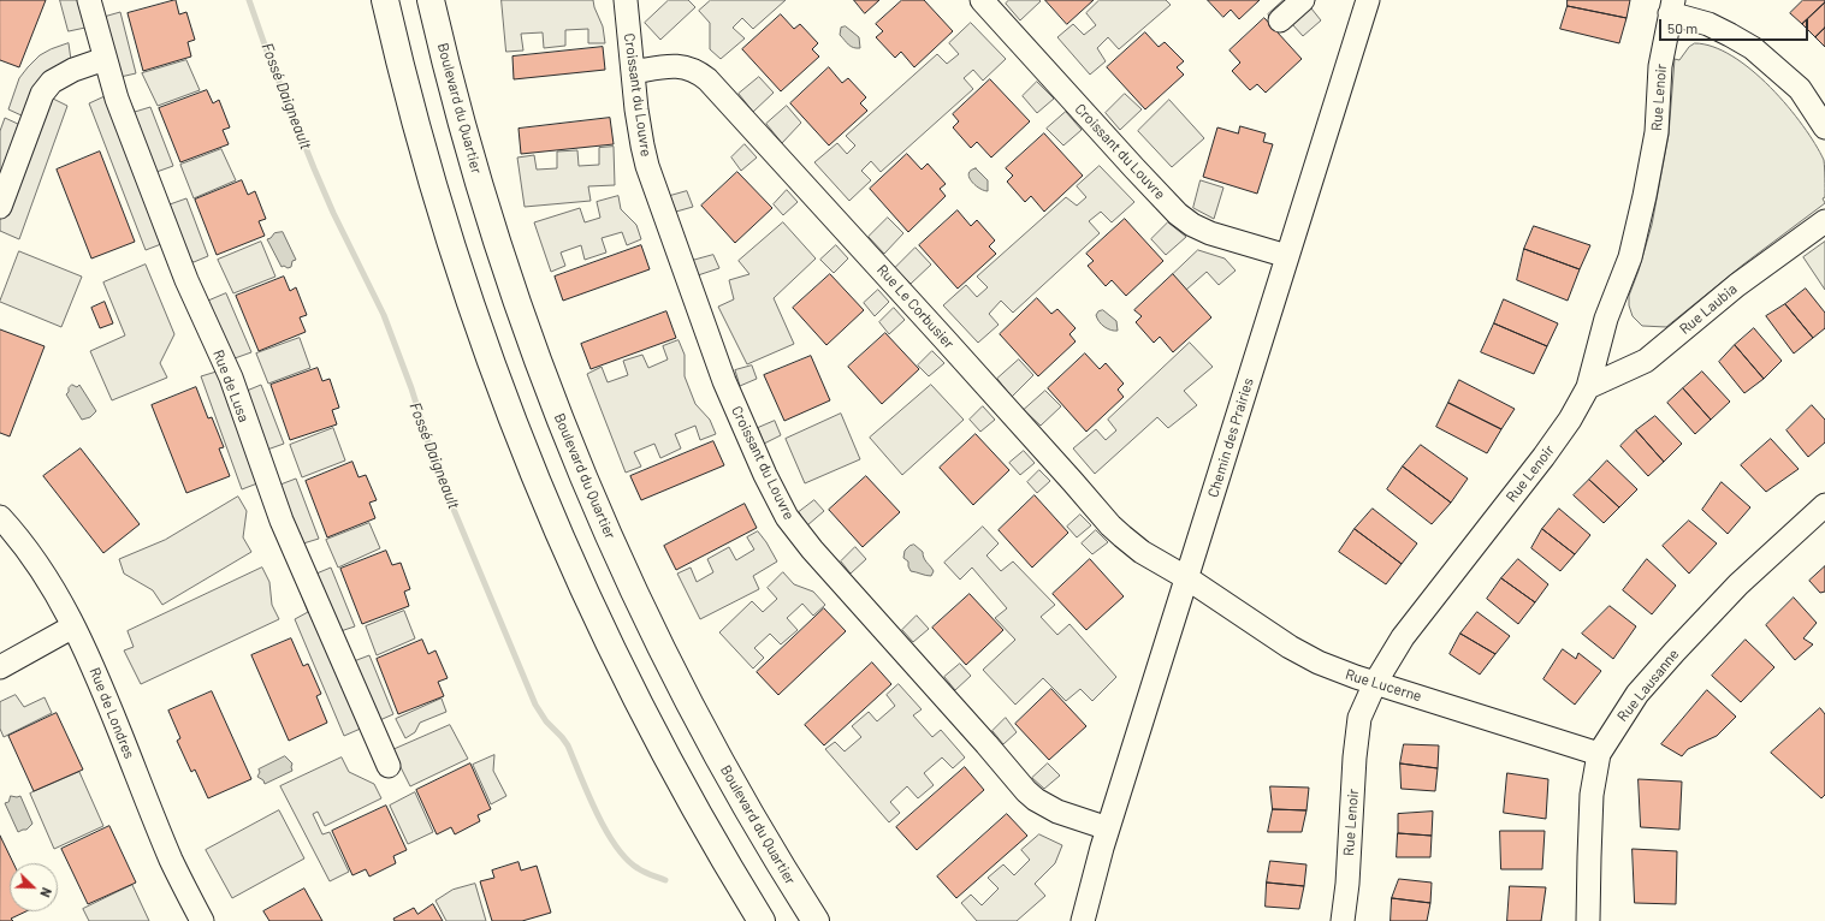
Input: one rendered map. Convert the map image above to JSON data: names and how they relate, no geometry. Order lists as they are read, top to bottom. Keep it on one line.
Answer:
{"streets":{"main road":["Boulevard du Quartier"],"street":["Croissant du Louvre","Rue Lenoir","Rue Le Corbusier","Rue Laubia","Rue de Lusa","Chemin des Prairies","Rue Lucerne","Rue Lausanne","Rue de Londres"]},"crossings":[["Croissant du Louvre","Rue Le Corbusier"],["Croissant du Louvre","Chemin des Prairies"],["Rue Lenoir","Rue Laubia"],["Rue Lenoir","Rue Lucerne"],["Rue Le Corbusier","Chemin des Prairies"],["Rue Le Corbusier","Rue Lucerne"],["Chemin des Prairies","Rue Lucerne"],["Rue Lucerne","Rue Lausanne"]],"water":["Fossé Daigneault"],"scale_bar":"50 m","north":"bottom right"}
